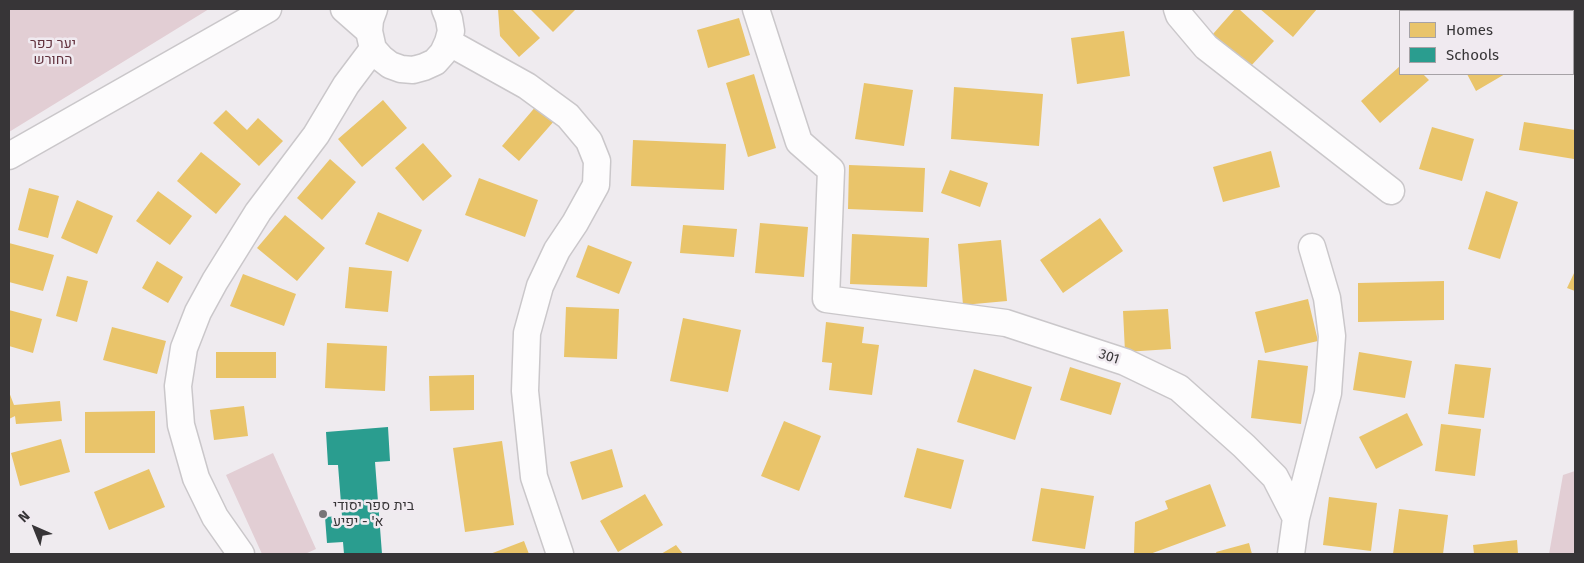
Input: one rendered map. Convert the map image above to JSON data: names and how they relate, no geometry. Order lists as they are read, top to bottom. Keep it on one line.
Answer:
{"streets":{"street":["301"]},"parks":["יער כפר החורש"],"places":["בית ספר יסודי א' - יפיע"],"legend":["Homes","Schools"],"north":"top left"}
